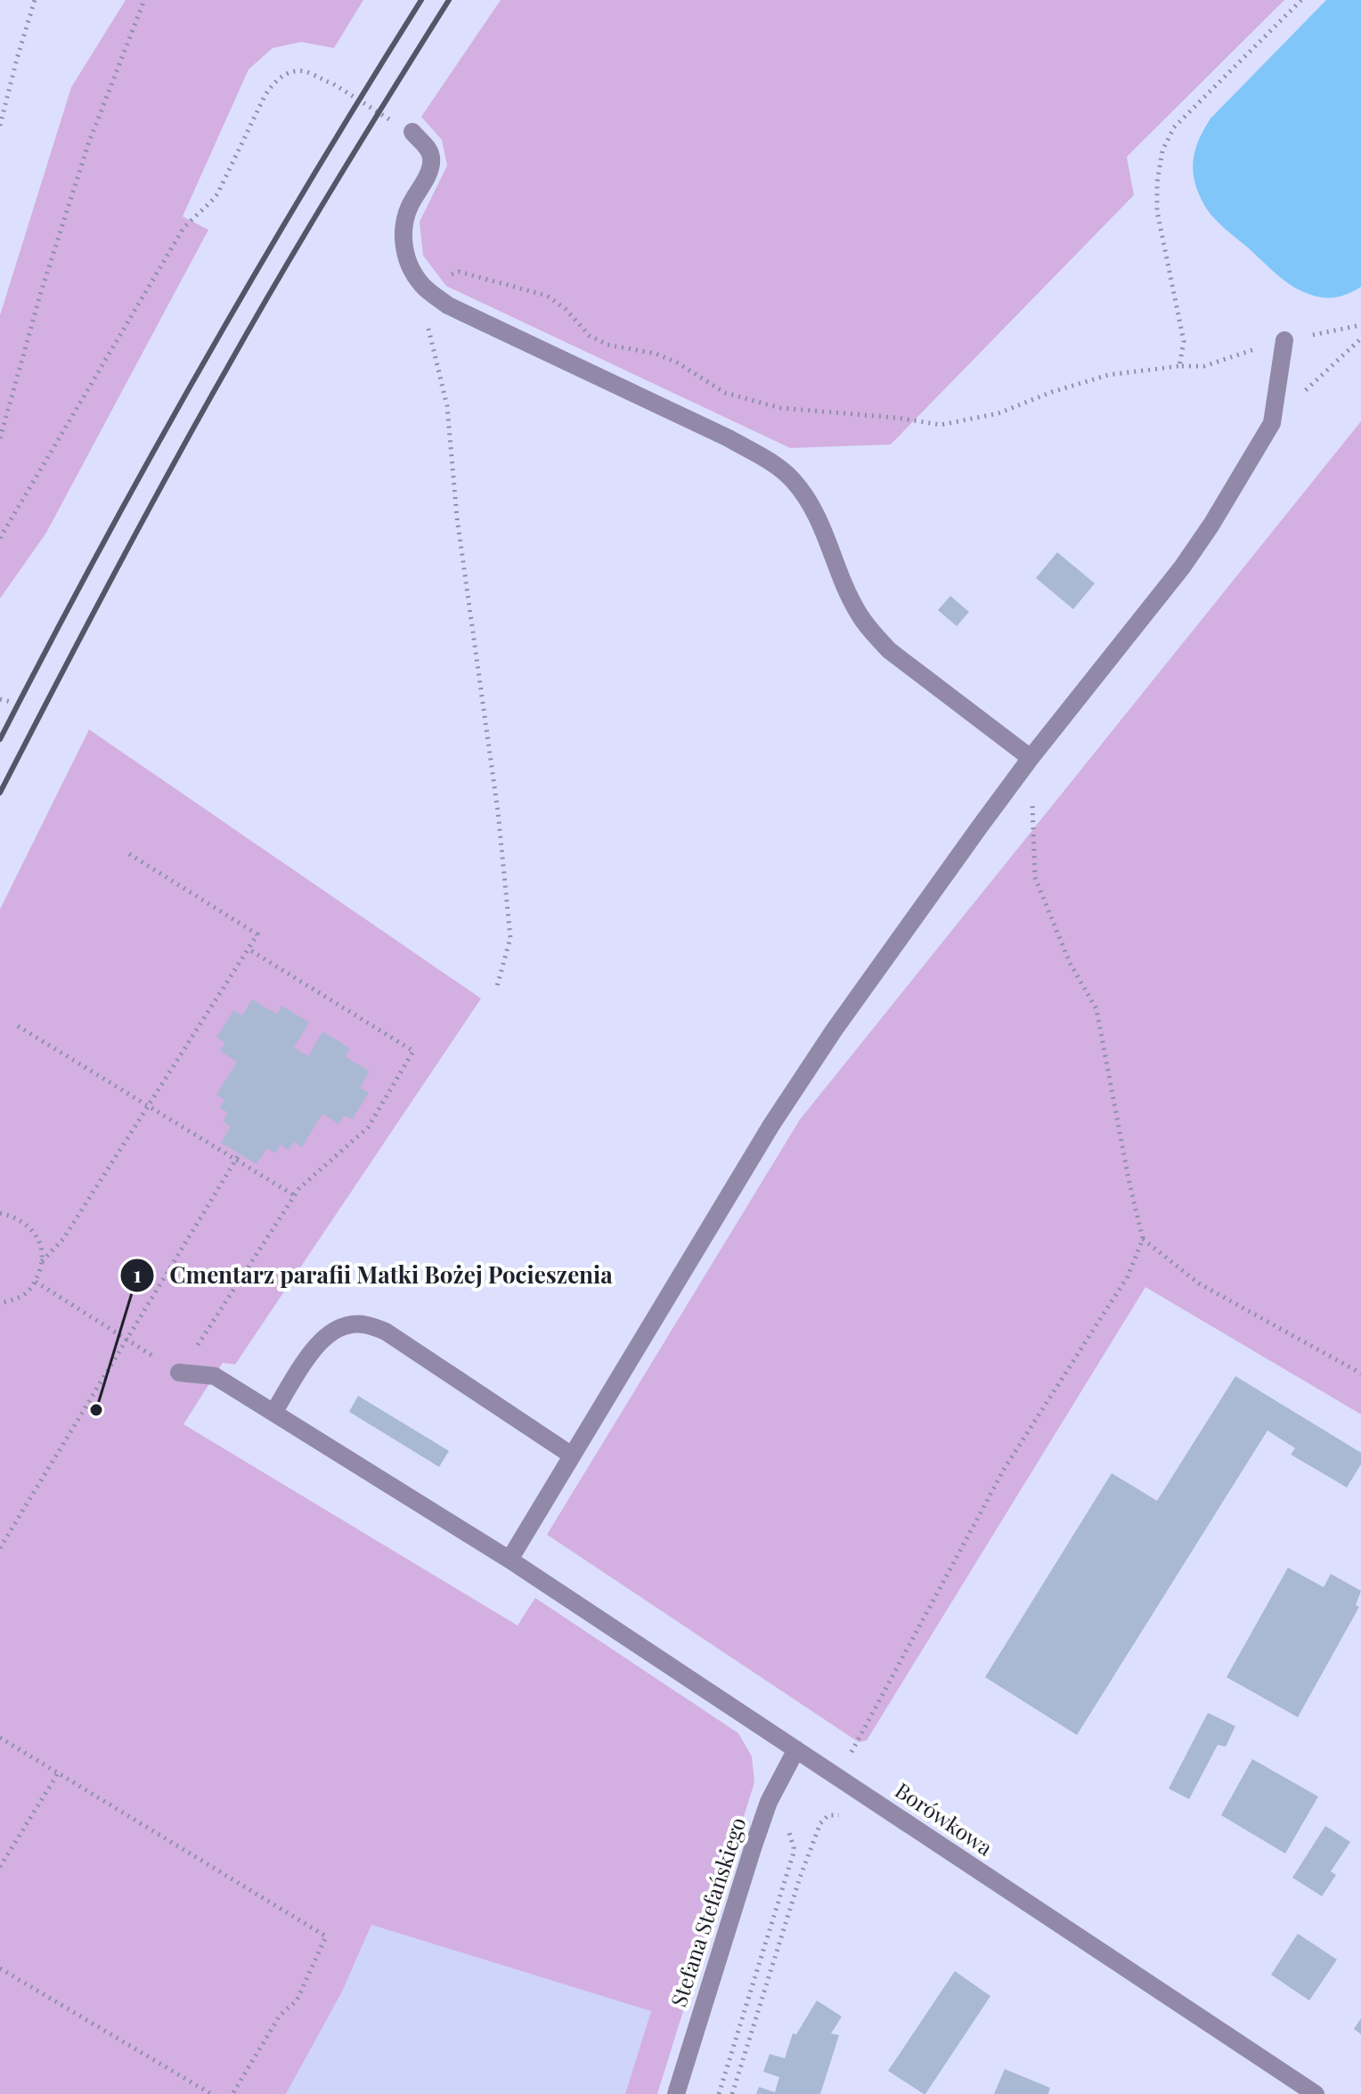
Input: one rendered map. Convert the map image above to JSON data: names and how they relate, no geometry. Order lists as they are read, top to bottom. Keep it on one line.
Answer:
{"streets":{"street":["Borówkowa","Stefana Stefańskiego"]},"crossings":[["Borówkowa","Stefana Stefańskiego"]],"places":["Cmentarz parafii Matki Bożej Pocieszenia"]}
